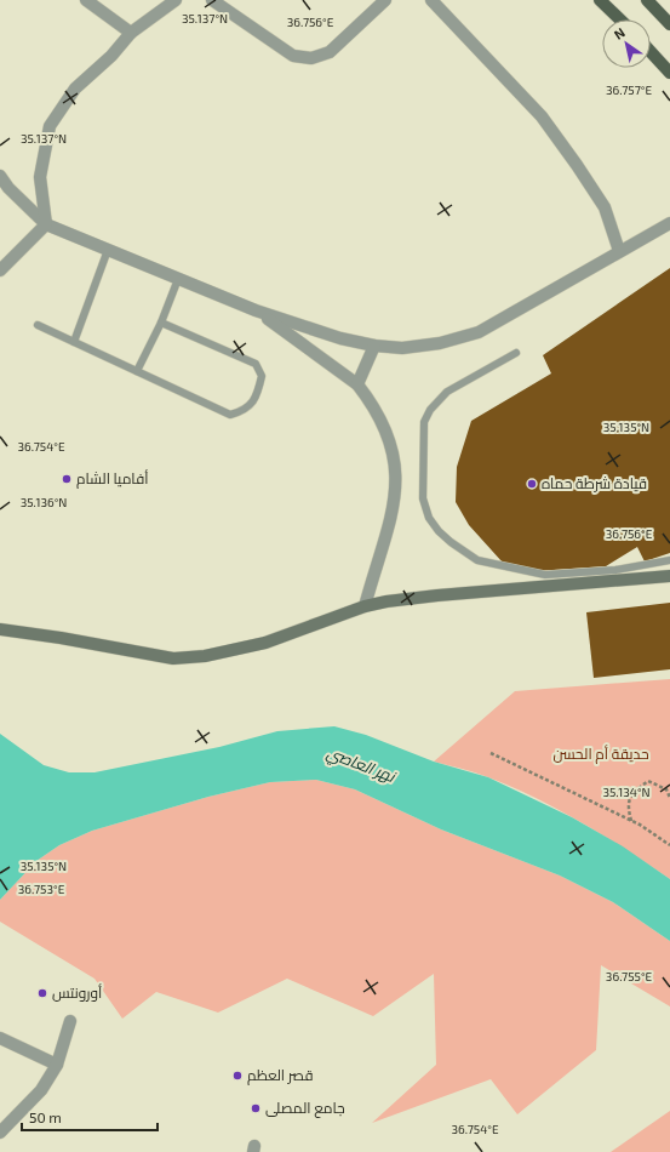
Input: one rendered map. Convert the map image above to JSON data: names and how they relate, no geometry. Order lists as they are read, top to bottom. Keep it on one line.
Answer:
{"water":["نهر العاصي"],"parks":["حديقة أم الحسن"],"places":["أفاميا الشام","قيادة شرطة حماه","أورونتس","قصر العظم","جامع المصلى"],"scale_bar":"50 m","north":"top left","coordinates":["35.137°N","36.756°E","36.757°E","35.135°N","36.754°E","35.136°N","35.134°N","36.753°E","36.755°E"]}
